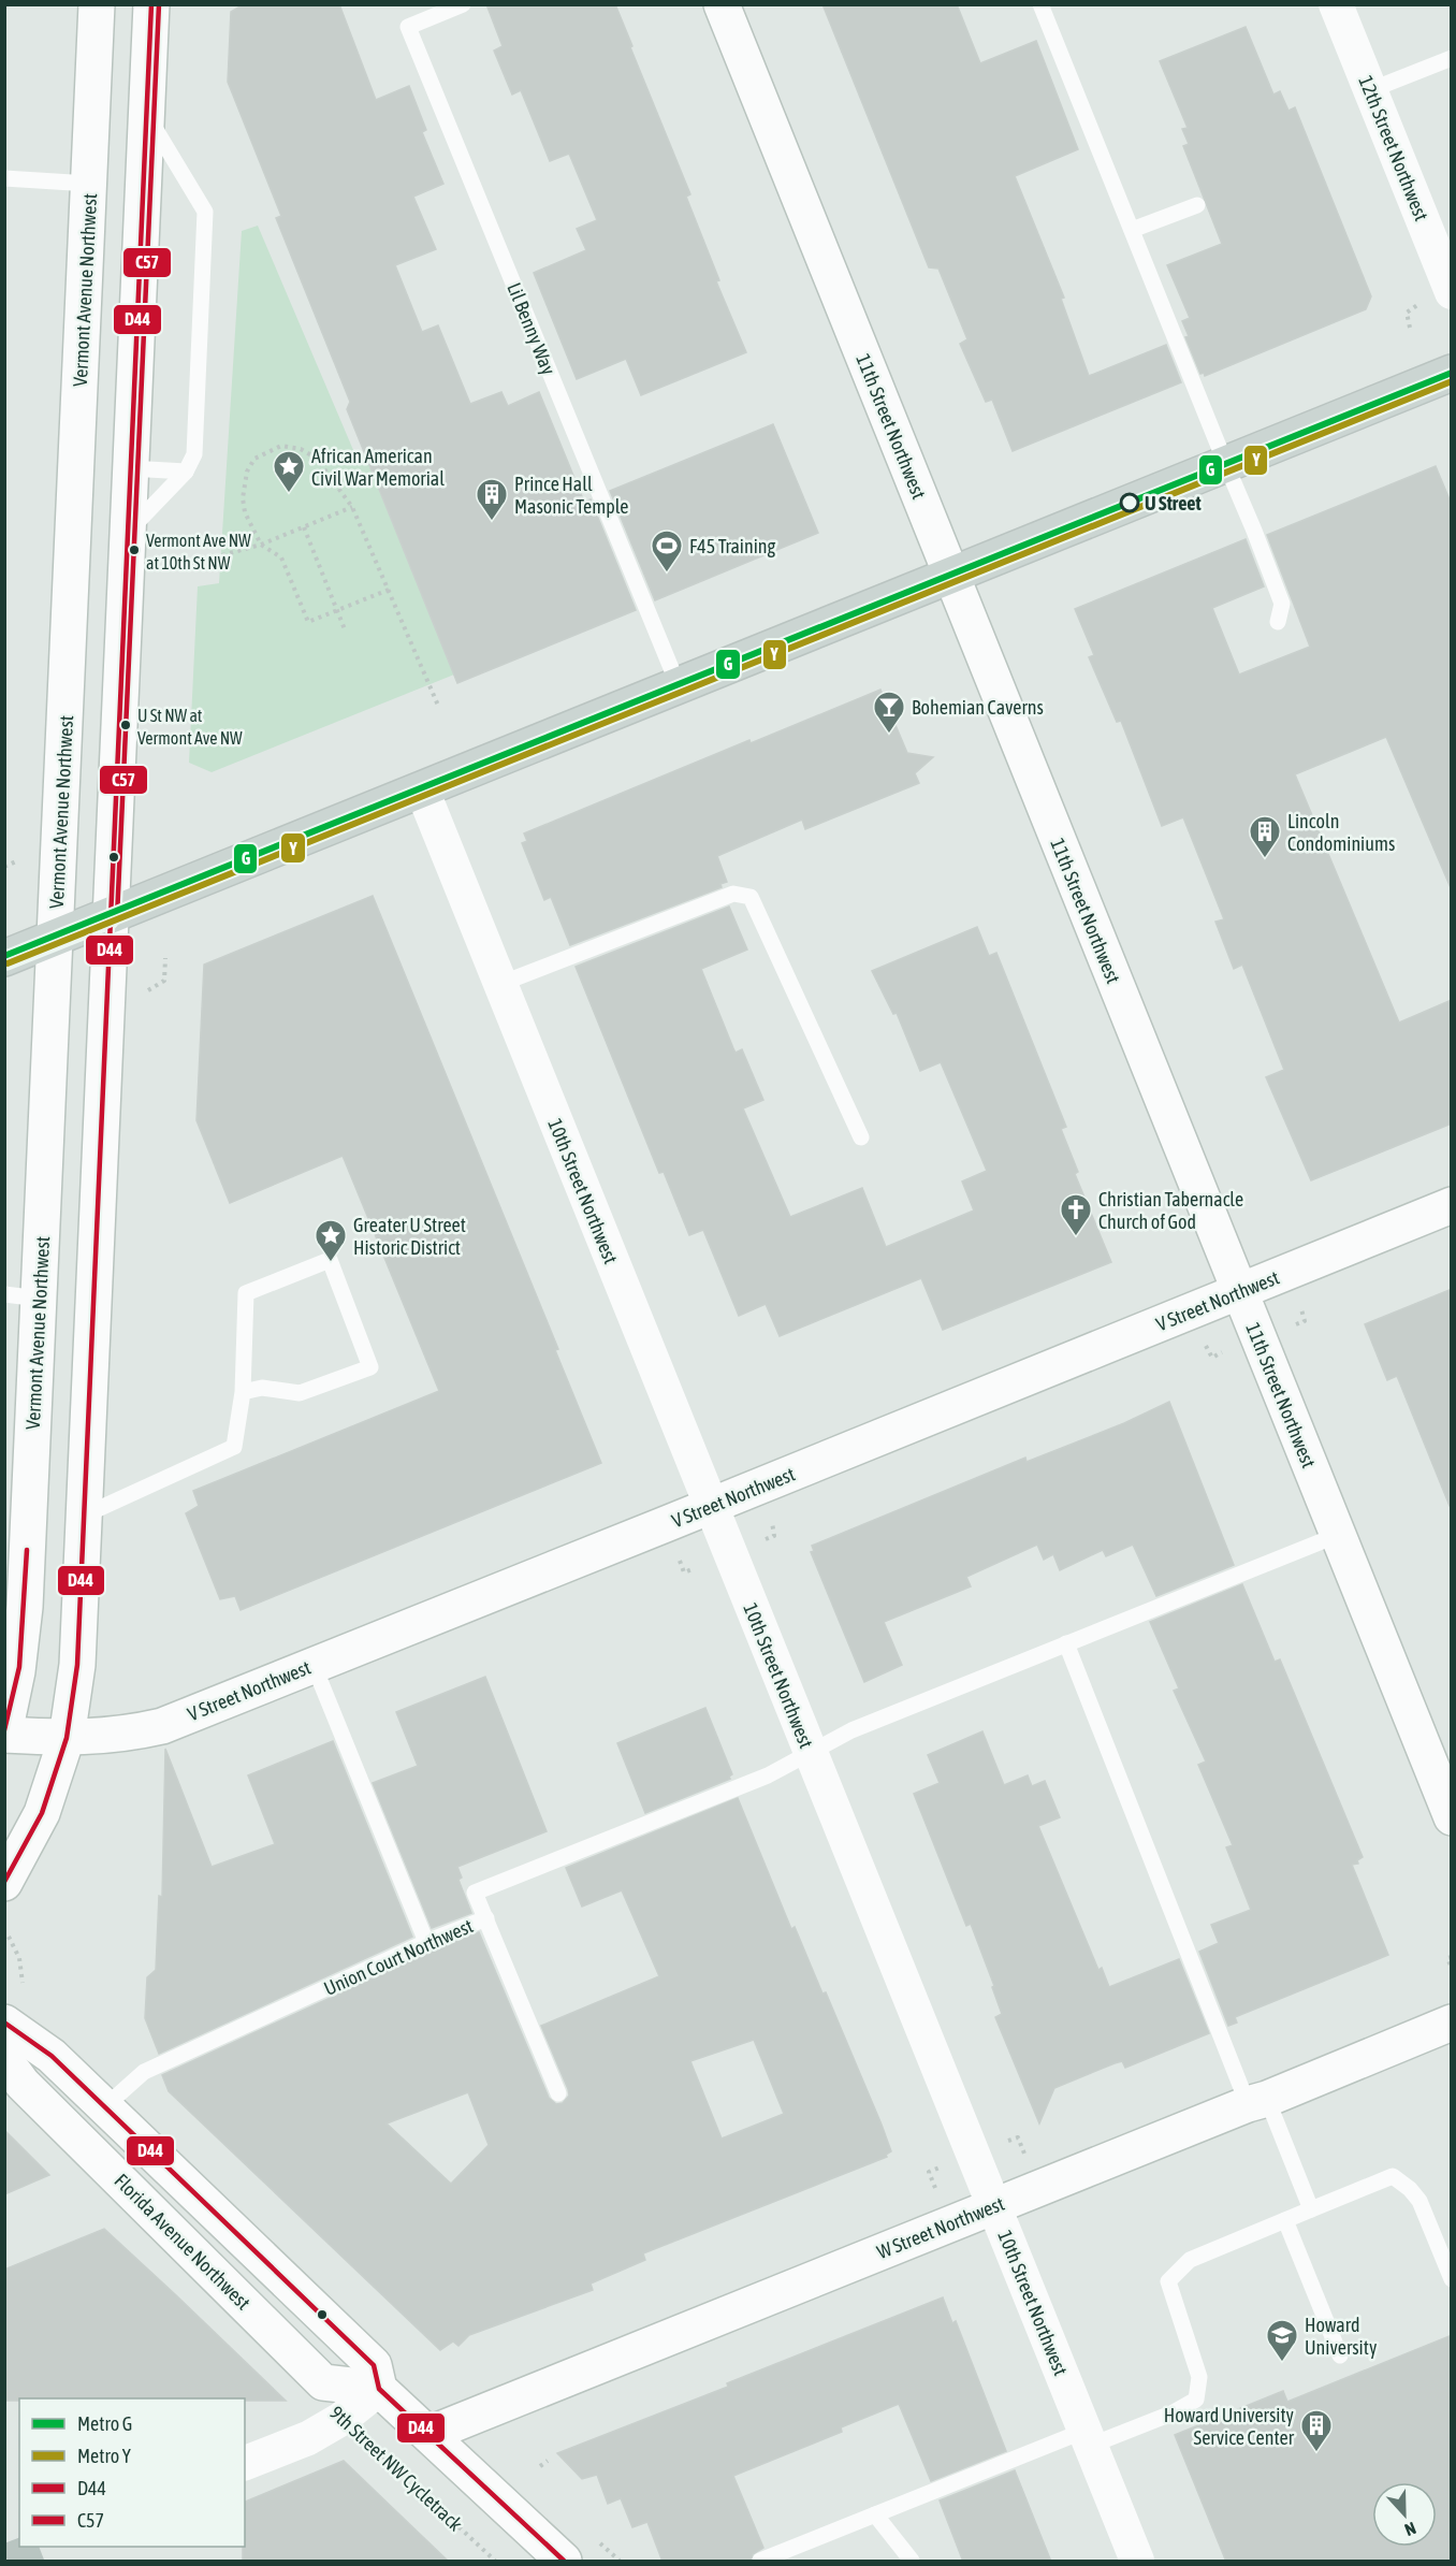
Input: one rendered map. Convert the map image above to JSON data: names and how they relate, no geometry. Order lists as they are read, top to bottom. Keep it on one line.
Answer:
{"streets":{"street":["12th Street Northwest","Vermont Avenue Northwest","11th Street Northwest","10th Street Northwest","V Street Northwest","W Street Northwest","Florida Avenue Northwest"],"lane":["Lil Benny Way","Union Court Northwest"],"path":["9th Street NW Cycletrack"]},"crossings":[["Vermont Avenue Northwest","V Street Northwest"],["11th Street Northwest","V Street Northwest"],["10th Street Northwest","V Street Northwest"],["10th Street Northwest","Union Court Northwest"],["10th Street Northwest","W Street Northwest"]],"places":{"place":["African American Civil War Memorial","Greater U Street Historic District"],"other":["U Street","Vermont Ave NW at 10th St NW","U St NW at Vermont Ave NW"],"building":["Prince Hall Masonic Temple","Lincoln Condominiums","Howard University Service Center"],"sports":["F45 Training"],"bar":["Bohemian Caverns"],"church":["Christian Tabernacle Church of God"],"school or university":["Howard University"]},"lines":["transit line D44","transit line C57","metro line G","metro line Y"],"legend":["Metro G","Metro Y","D44","C57"],"north":"bottom"}
